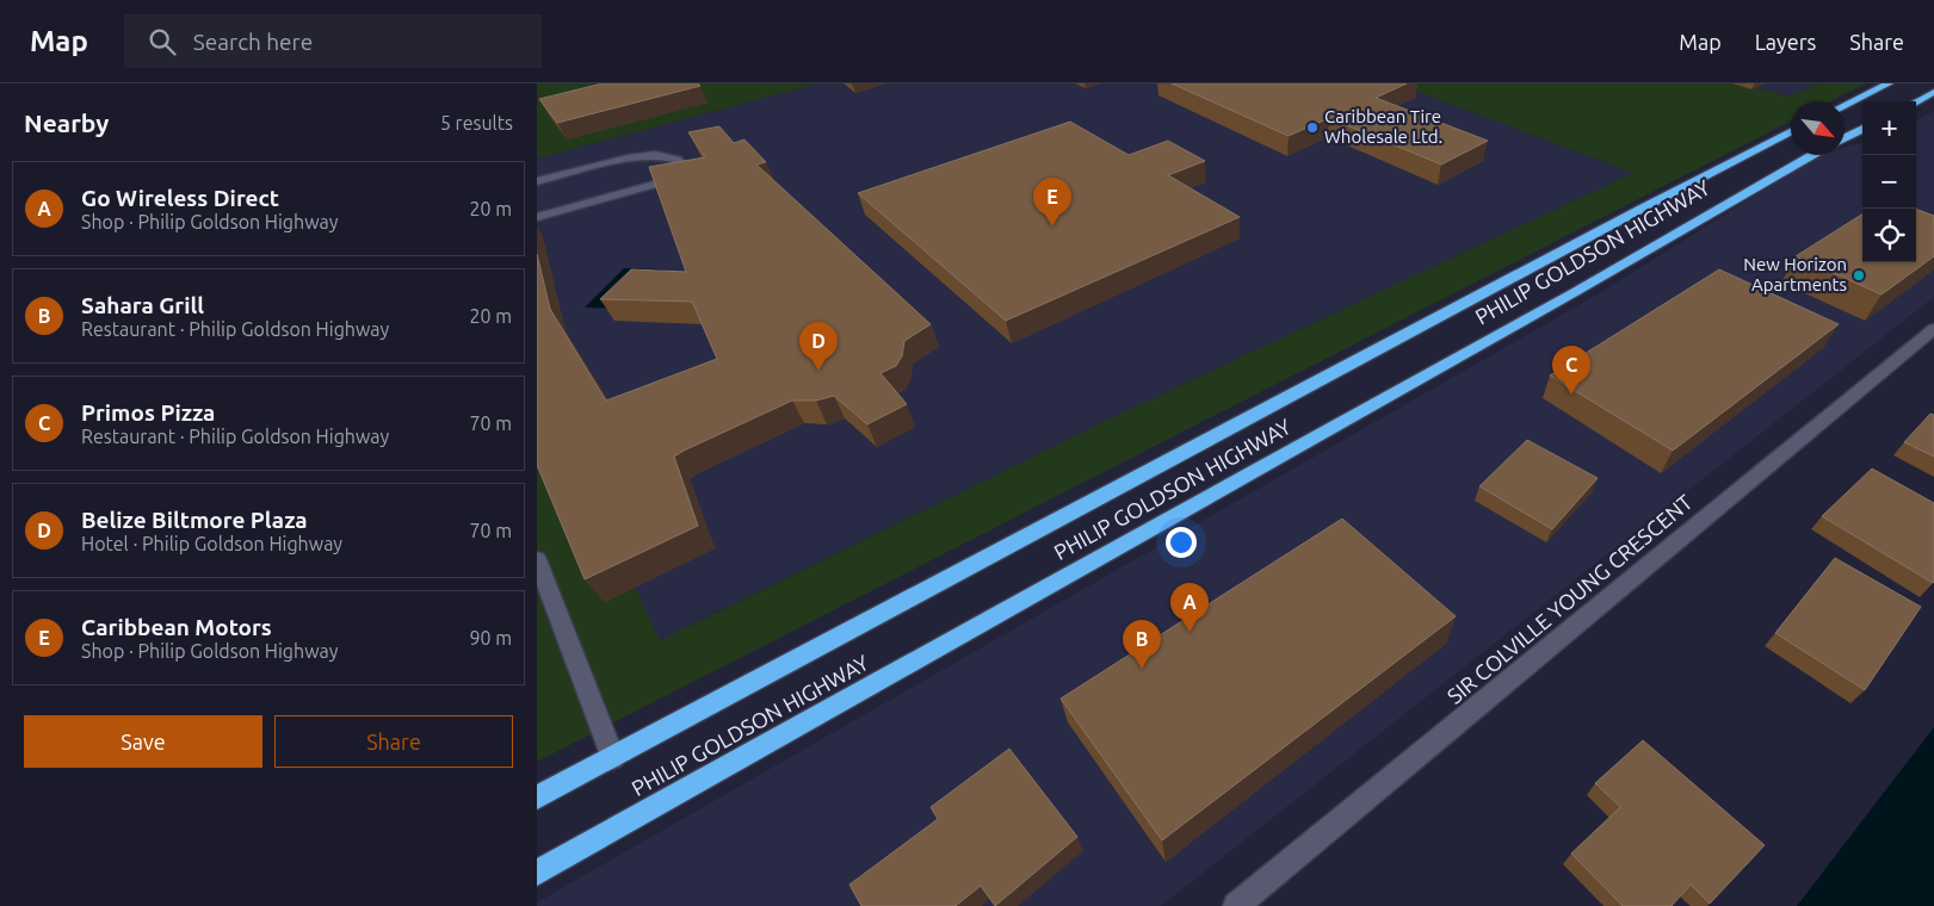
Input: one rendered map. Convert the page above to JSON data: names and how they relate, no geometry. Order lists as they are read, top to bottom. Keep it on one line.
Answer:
{"streets":{"highway":["PHILIP GOLDSON HIGHWAY"],"street":["SIR COLVILLE YOUNG CRESCENT"]},"places":["Caribbean Tire Wholesale Ltd.","New Horizon Apartments"],"north":"bottom right","page":{"header":"Map","search":"Search here","nav":["Map","Layers","Share"],"heading":["Nearby","5 results"],"map_buttons":["+","−"],"list":[{"mark":"A","name":"Go Wireless Direct","note":"Shop · Philip Goldson Highway","value":"20 m"},{"mark":"B","name":"Sahara Grill","note":"Restaurant · Philip Goldson Highway","value":"20 m"},{"mark":"C","name":"Primos Pizza","note":"Restaurant · Philip Goldson Highway","value":"70 m"},{"mark":"D","name":"Belize Biltmore Plaza","note":"Hotel · Philip Goldson Highway","value":"70 m"},{"mark":"E","name":"Caribbean Motors","note":"Shop · Philip Goldson Highway","value":"90 m"}],"pins":["E","D","C","A","B"],"buttons":["Save","Share"]}}
